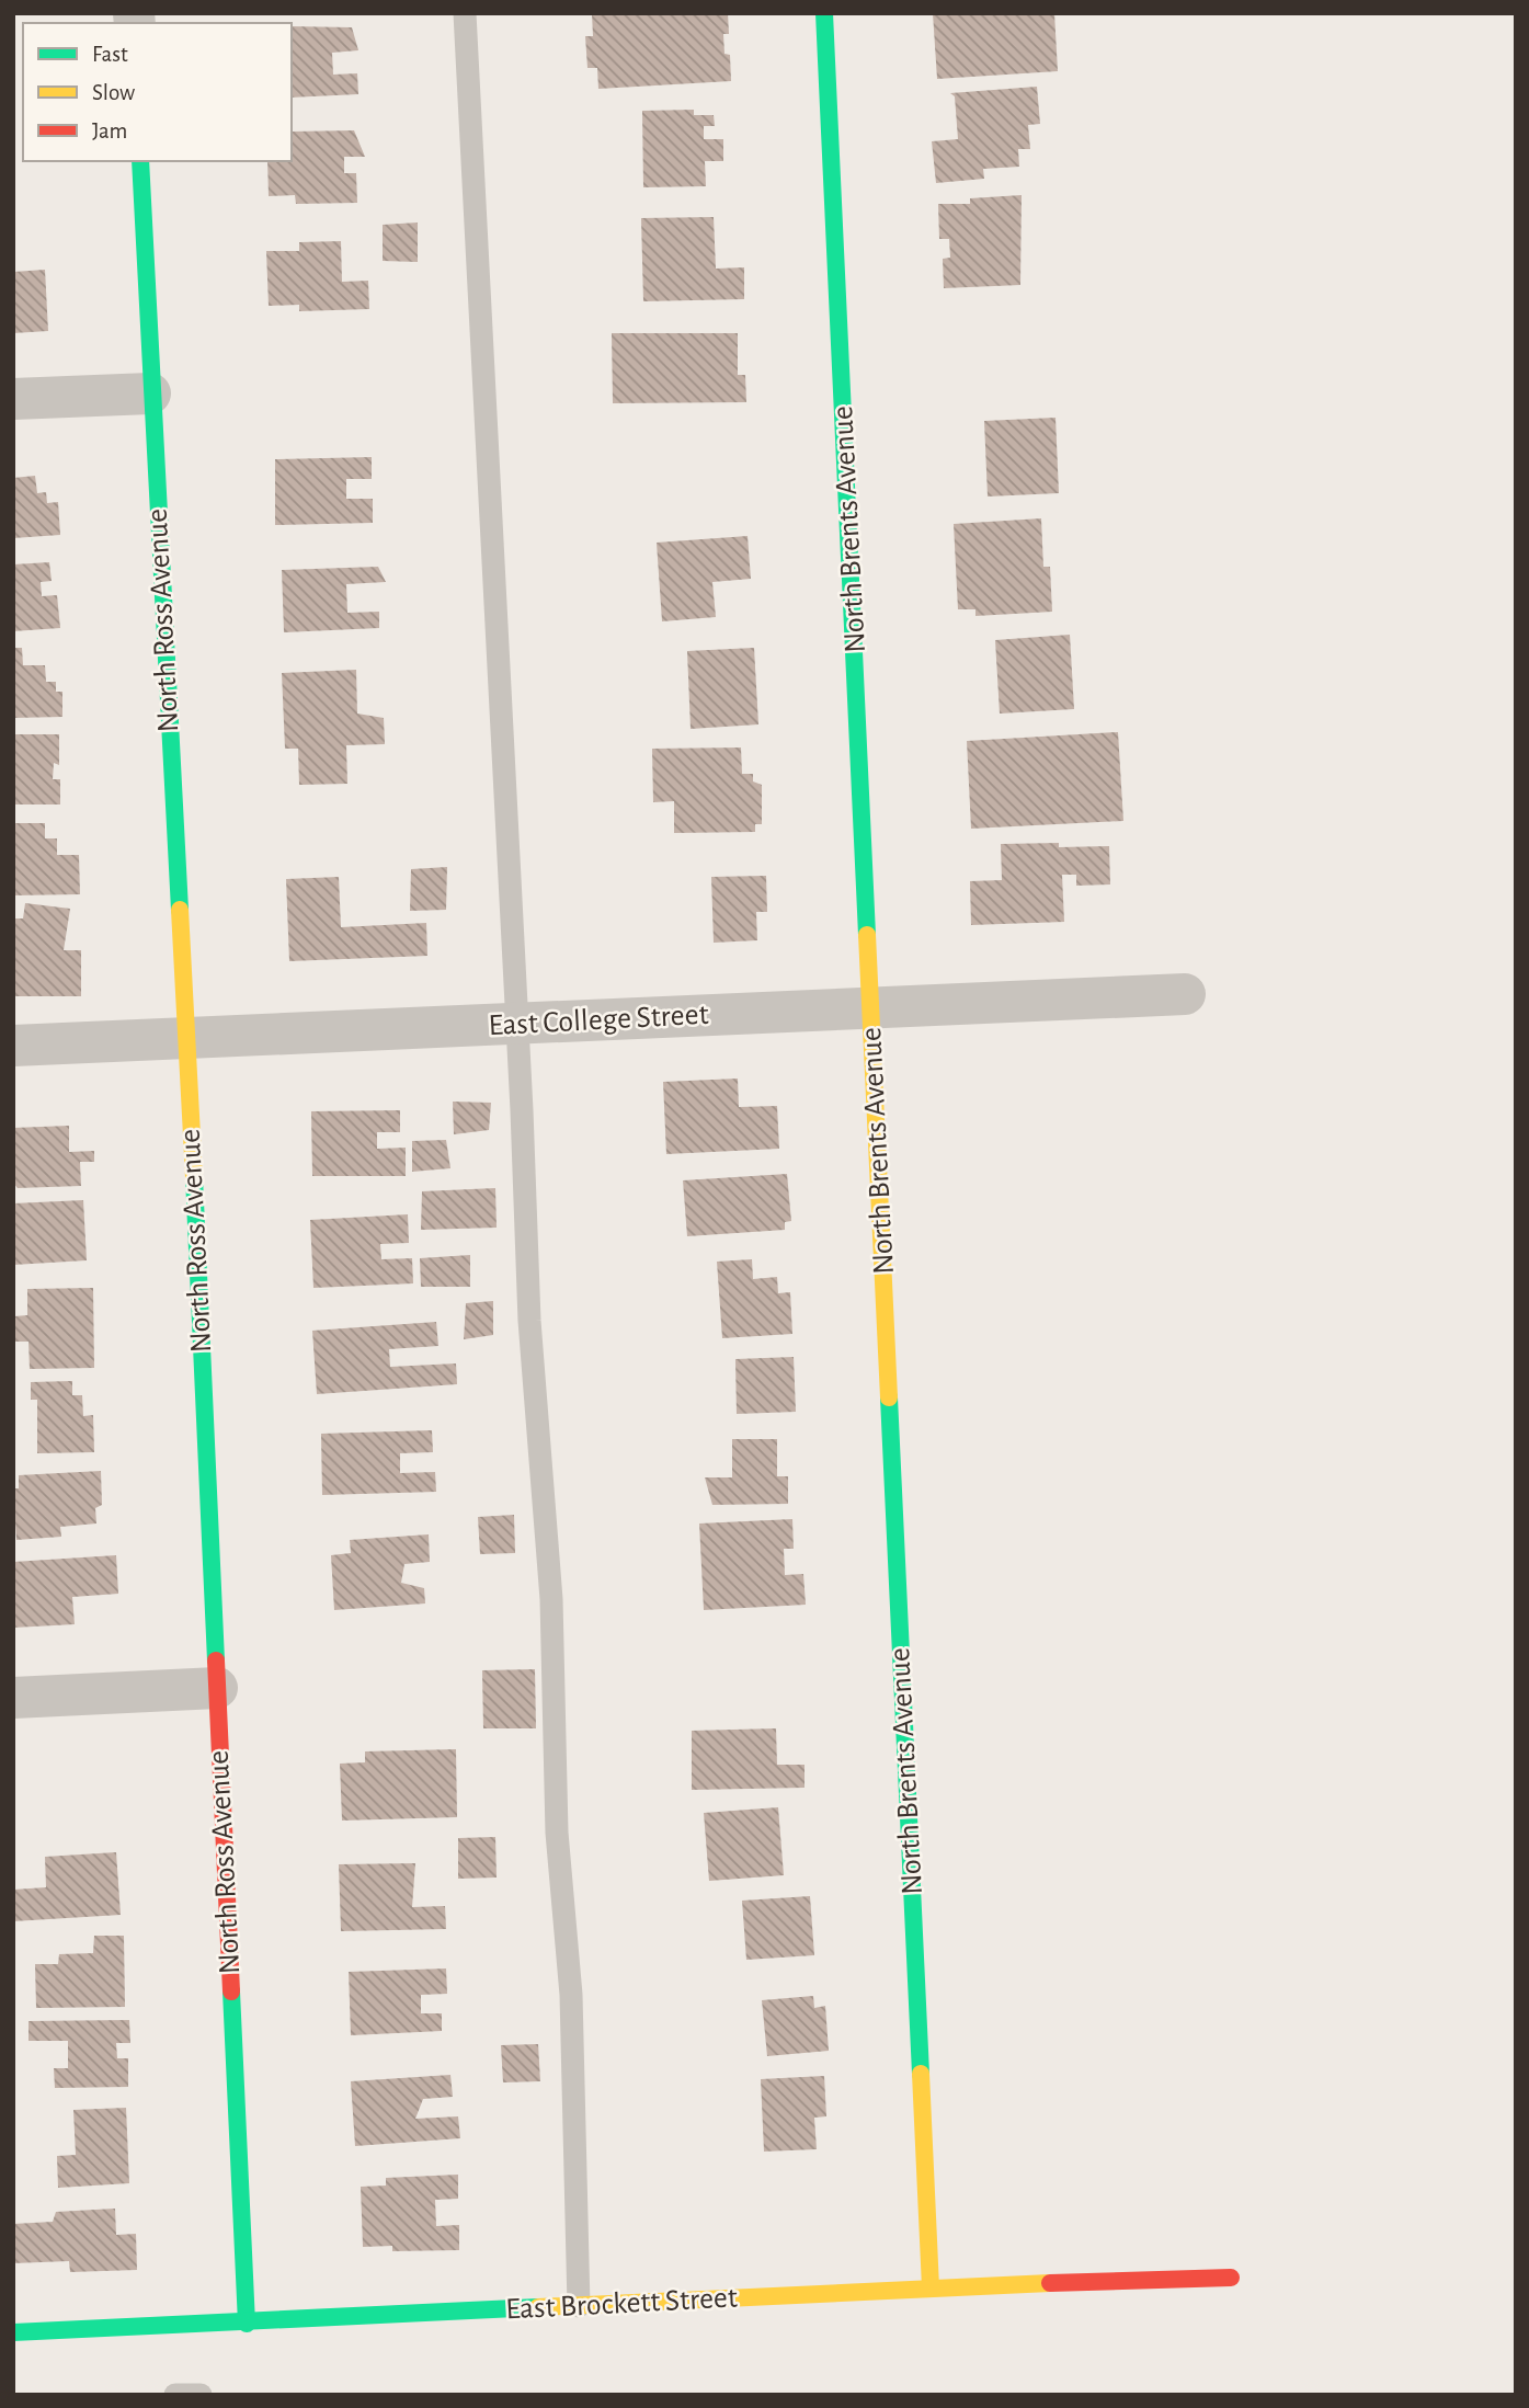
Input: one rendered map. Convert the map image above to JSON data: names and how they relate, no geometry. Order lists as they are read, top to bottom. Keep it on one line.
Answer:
{"streets":{"street":["North Brents Avenue","North Ross Avenue","East College Street","East Brockett Street"]},"crossings":[["North Brents Avenue","East College Street"],["North Brents Avenue","East Brockett Street"],["North Ross Avenue","East College Street"],["North Ross Avenue","East Brockett Street"]],"legend":["Fast","Slow","Jam"]}
